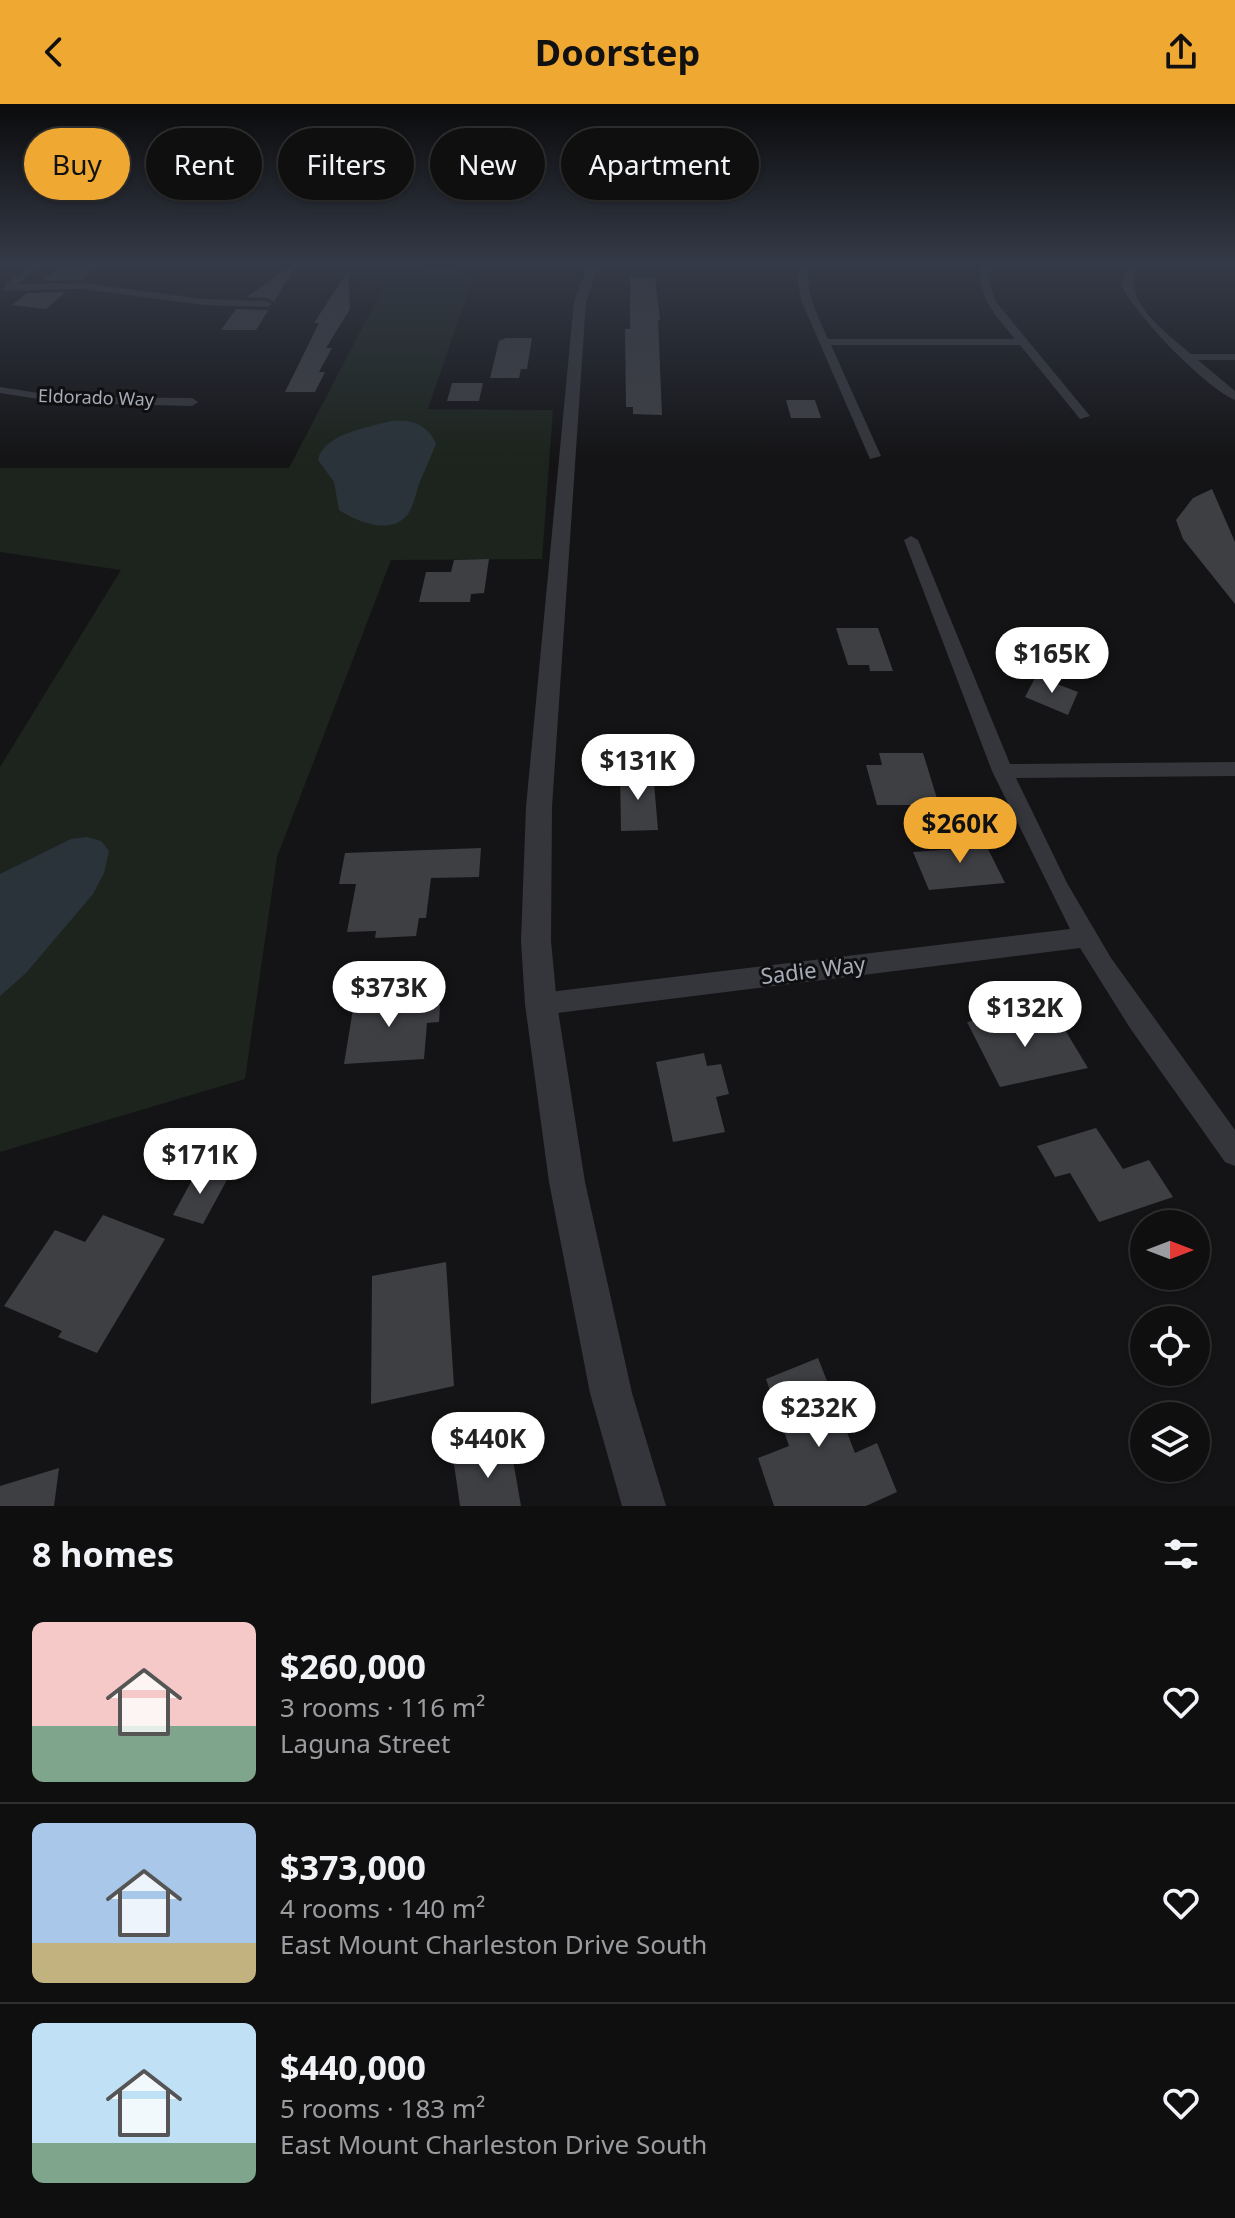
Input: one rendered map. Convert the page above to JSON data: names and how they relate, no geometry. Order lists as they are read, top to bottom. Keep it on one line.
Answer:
{"streets":{"street":["Eldorado Way","Sadie Way"]},"north":"right","page":{"header":"Doorstep","chip":["Buy","Rent","Filters","New","Apartment"],"price":["$165K","$131K","$260K","$373K","$132K","$171K","$232K","$440K"],"heading":"8 homes","list":[{"name":"$260,000","note":"3 rooms · 116 m² · Laguna Street"},{"name":"$373,000","note":"4 rooms · 140 m² · East Mount Charleston Drive South"},{"name":"$440,000","note":"5 rooms · 183 m² · East Mount Charleston Drive South"}]}}
